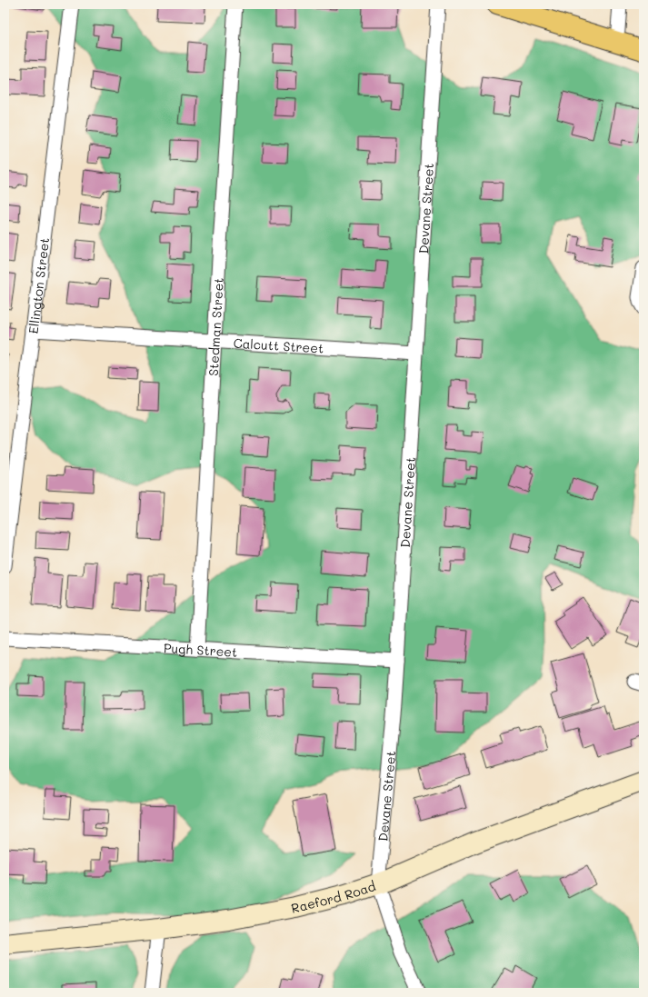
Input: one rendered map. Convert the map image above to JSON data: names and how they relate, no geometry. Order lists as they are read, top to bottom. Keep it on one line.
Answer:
{"streets":{"main road":["Raeford Road"],"street":["Devane Street","Ellington Street","Stedman Street","Calcutt Street","Pugh Street"]},"crossings":[["Devane Street","Calcutt Street"],["Devane Street","Pugh Street"],["Devane Street","Raeford Road"],["Ellington Street","Calcutt Street"],["Stedman Street","Calcutt Street"],["Stedman Street","Pugh Street"]]}
